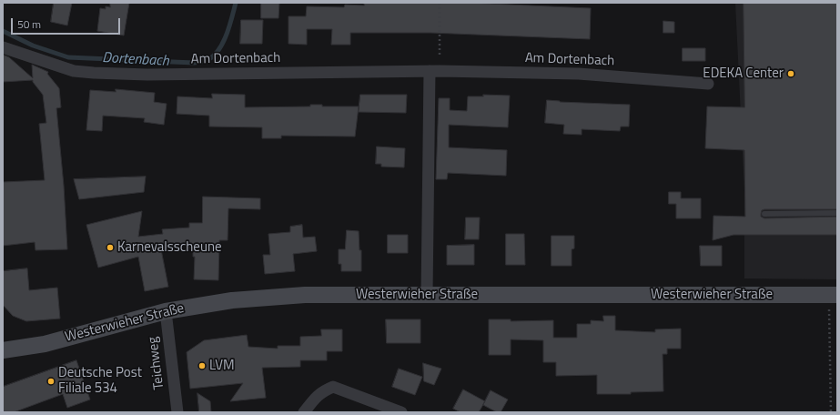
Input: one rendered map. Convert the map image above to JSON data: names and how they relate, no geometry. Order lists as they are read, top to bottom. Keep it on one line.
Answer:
{"streets":{"main road":["Westerwieher Straße"],"street":["Am Dortenbach","Teichweg"]},"crossings":[["Westerwieher Straße","Teichweg"]],"water":["Dortenbach"],"places":["EDEKA Center","Karnevalsscheune","LVM","Deutsche Post Filiale 534"],"scale_bar":"50 m"}
